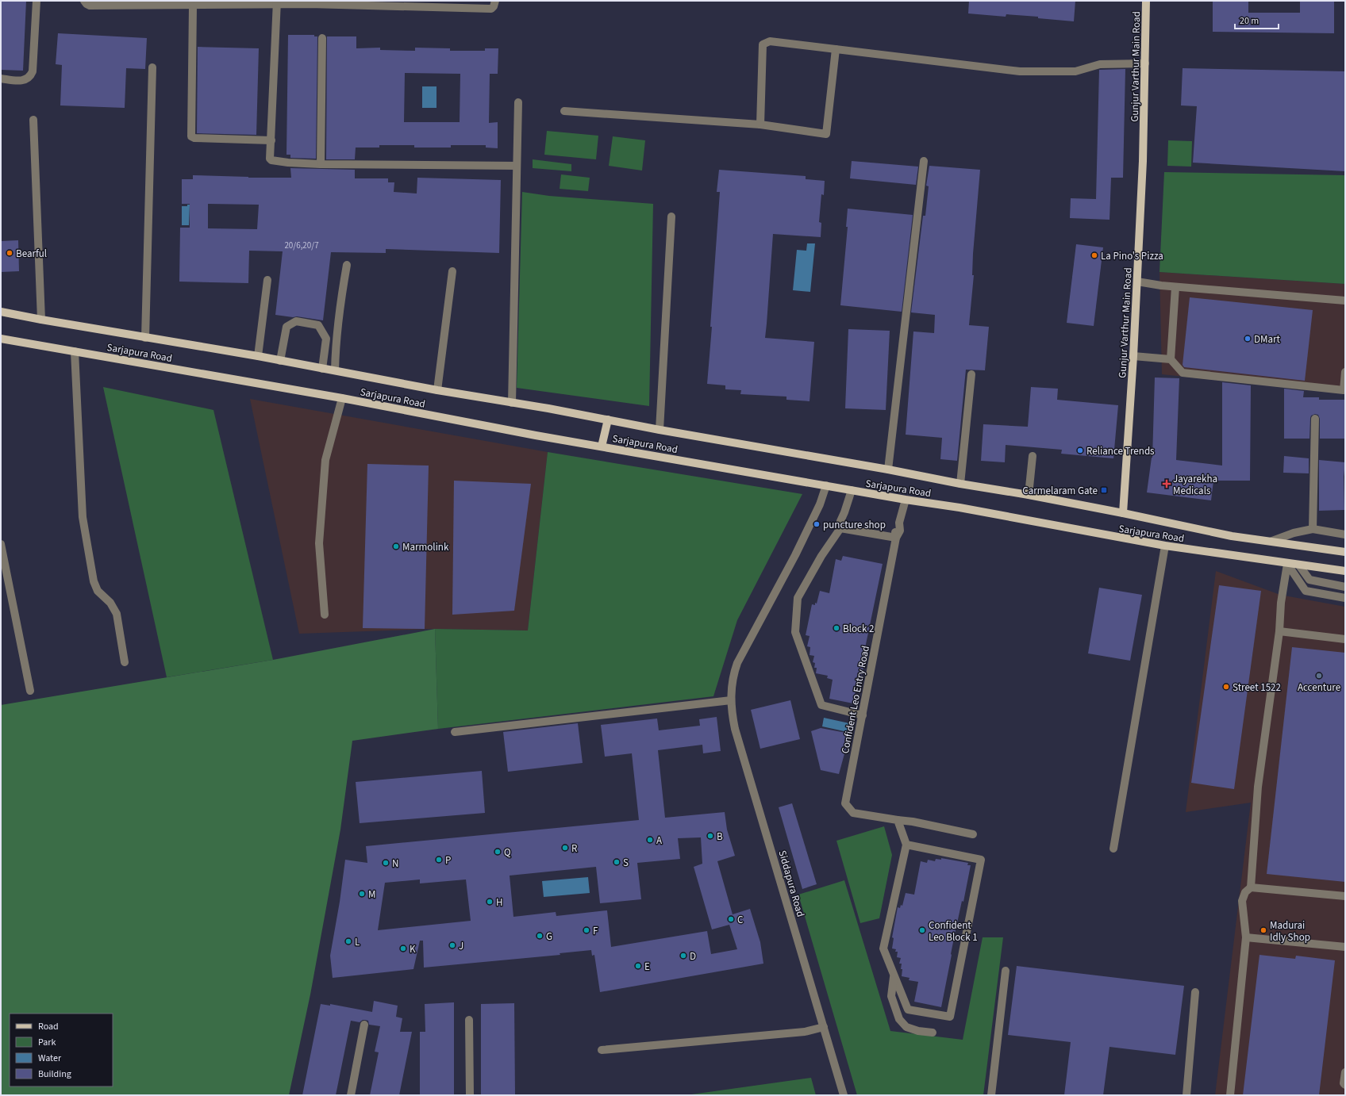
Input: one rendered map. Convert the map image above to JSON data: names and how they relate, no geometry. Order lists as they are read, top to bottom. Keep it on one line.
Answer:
{"streets":{"main road":["Gunjur Varthur Main Road","Sarjapura Road"],"street":["Confident Leo Entry Road","Siddapura Road"]},"crossings":[["Gunjur Varthur Main Road","Sarjapura Road"],["Sarjapura Road","Confident Leo Entry Road"],["Sarjapura Road","Siddapura Road"]],"places":{"other":["Bearful","La Pino's Pizza","DMart","Reliance Trends","puncture shop","Marmolink","Block 2","Accenture","Street 1522","B","A","R","Q","P","S","N","M","H","C","F","Confident Leo Block 1","Madurai Idly Shop","G","L","J","K","D","E"],"health":["Jayarekha Medicals"],"transit":["Carmelaram Gate"]},"house_numbers":["20/6,20/7"],"legend":["Road","Park","Water","Building"],"scale_bar":"20 m"}
